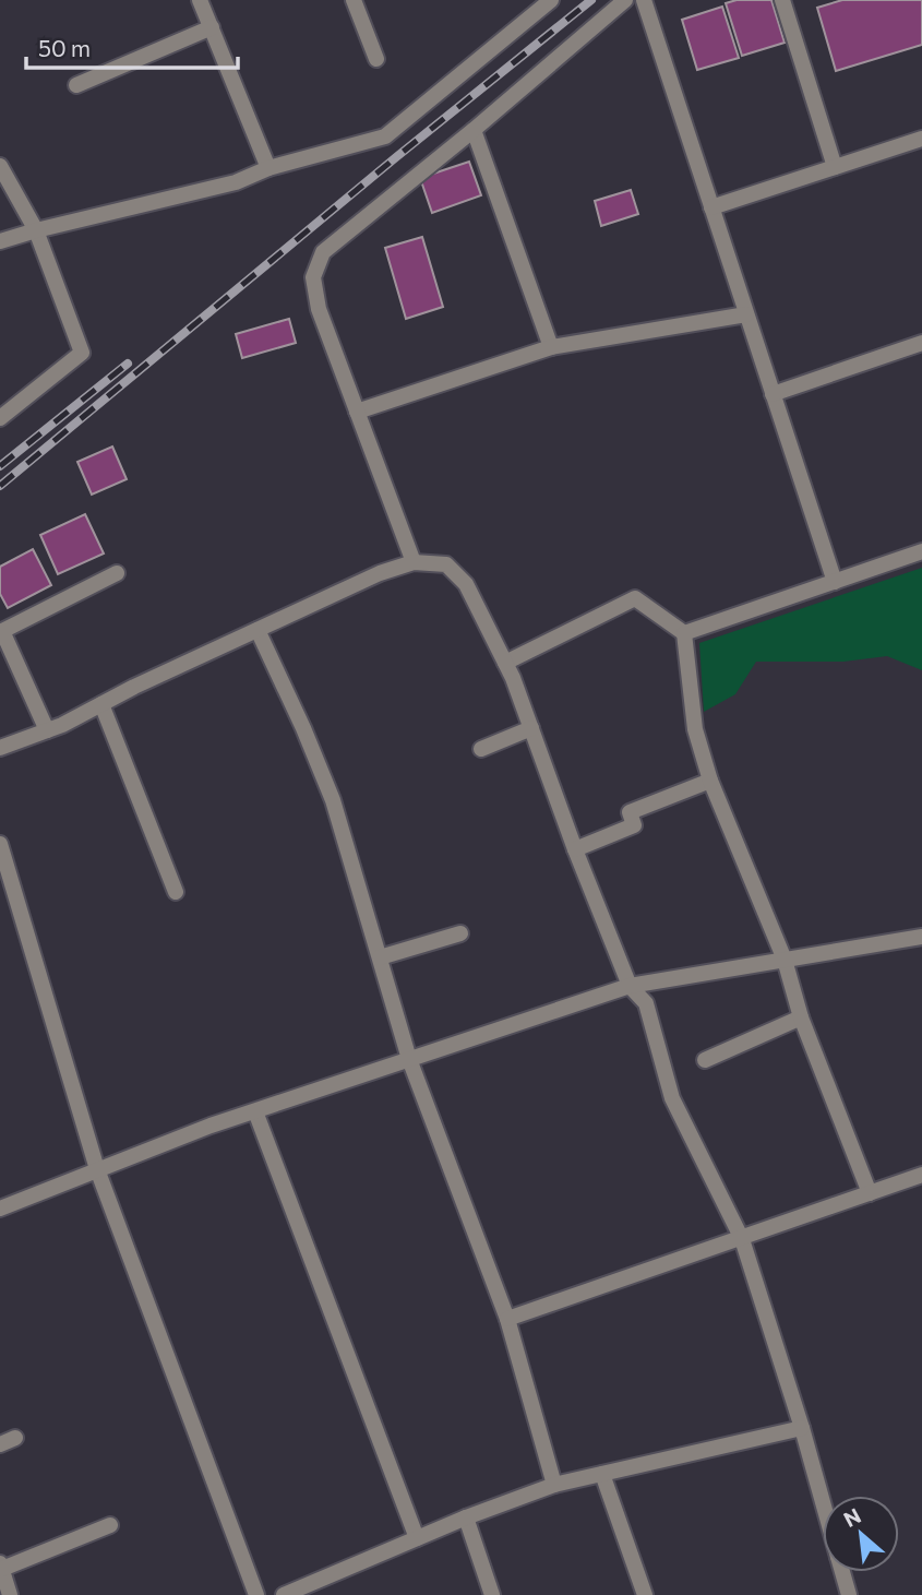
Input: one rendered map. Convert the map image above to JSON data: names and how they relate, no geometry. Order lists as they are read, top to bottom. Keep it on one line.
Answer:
{"scale_bar":"50 m","north":"top left"}
